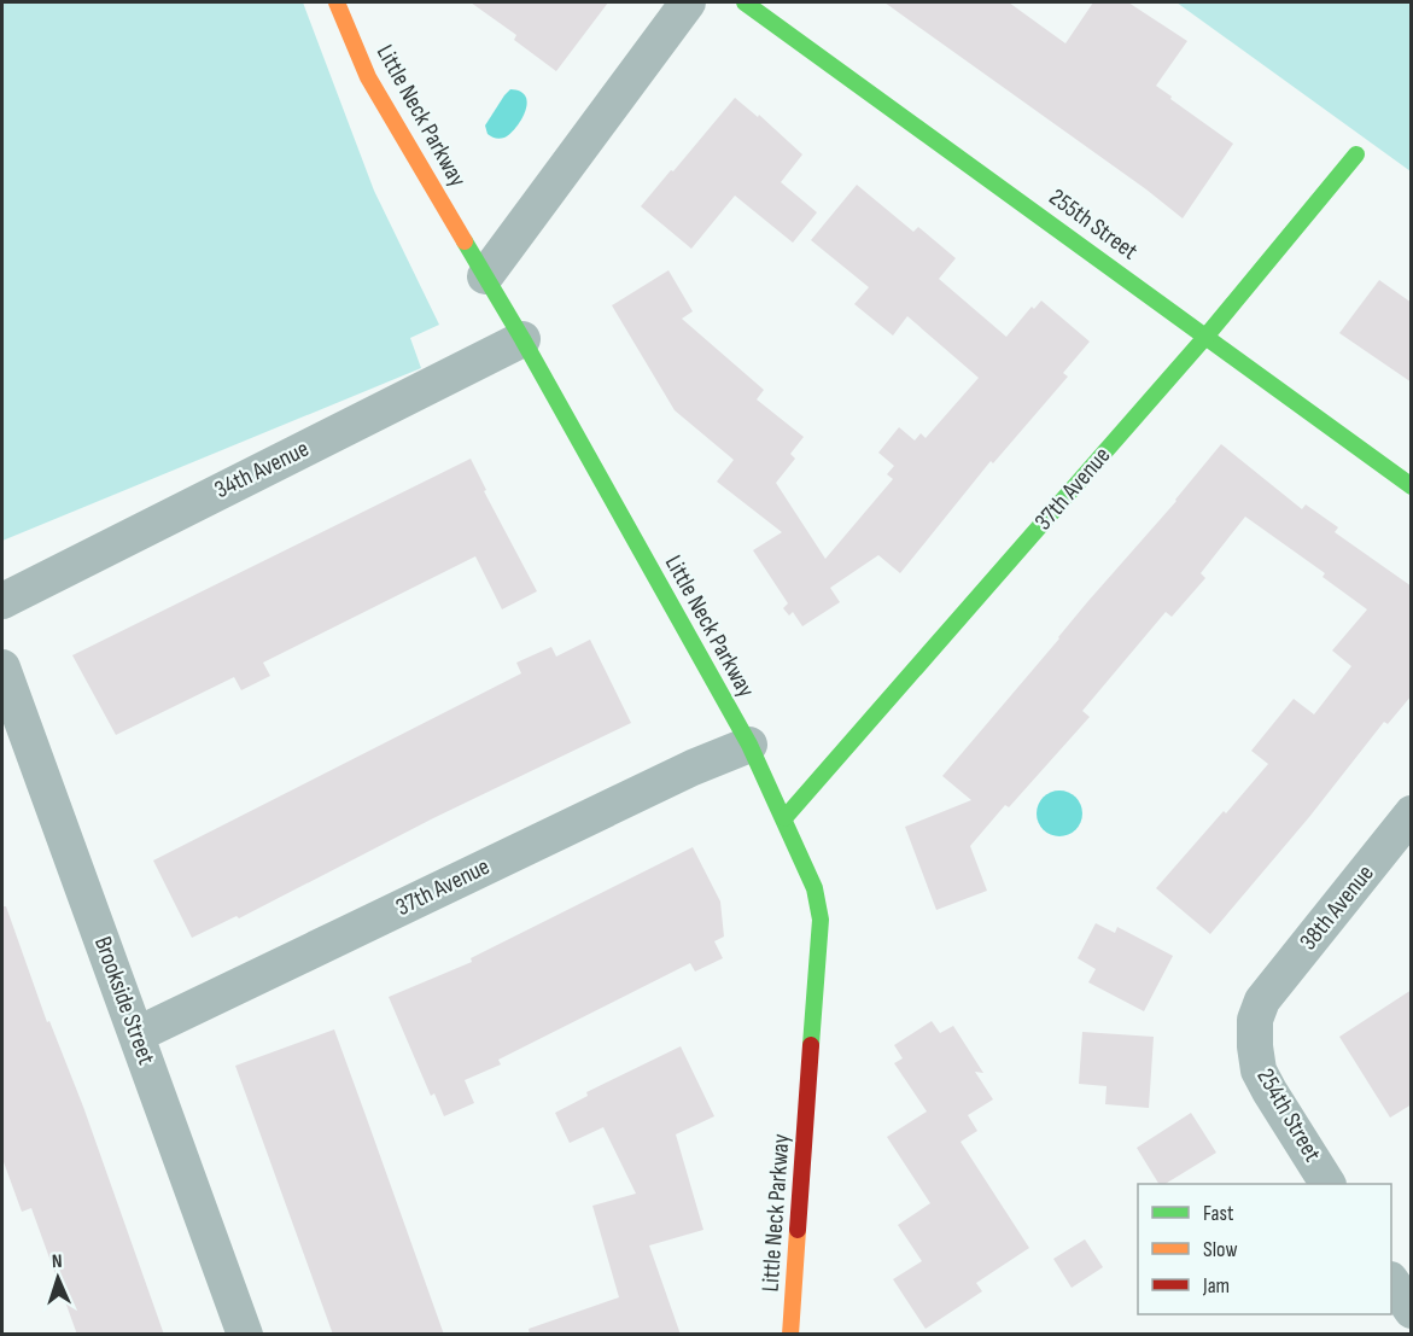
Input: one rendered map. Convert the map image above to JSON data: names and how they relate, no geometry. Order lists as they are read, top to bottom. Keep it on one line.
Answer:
{"streets":{"street":["Little Neck Parkway","255th Street","34th Avenue","37th Avenue","38th Avenue","Brookside Street","254th Street"]},"crossings":[["Little Neck Parkway","34th Avenue"],["Little Neck Parkway","37th Avenue"],["255th Street","37th Avenue"],["37th Avenue","Brookside Street"],["38th Avenue","254th Street"]],"legend":["Fast","Slow","Jam"],"north":"top"}
